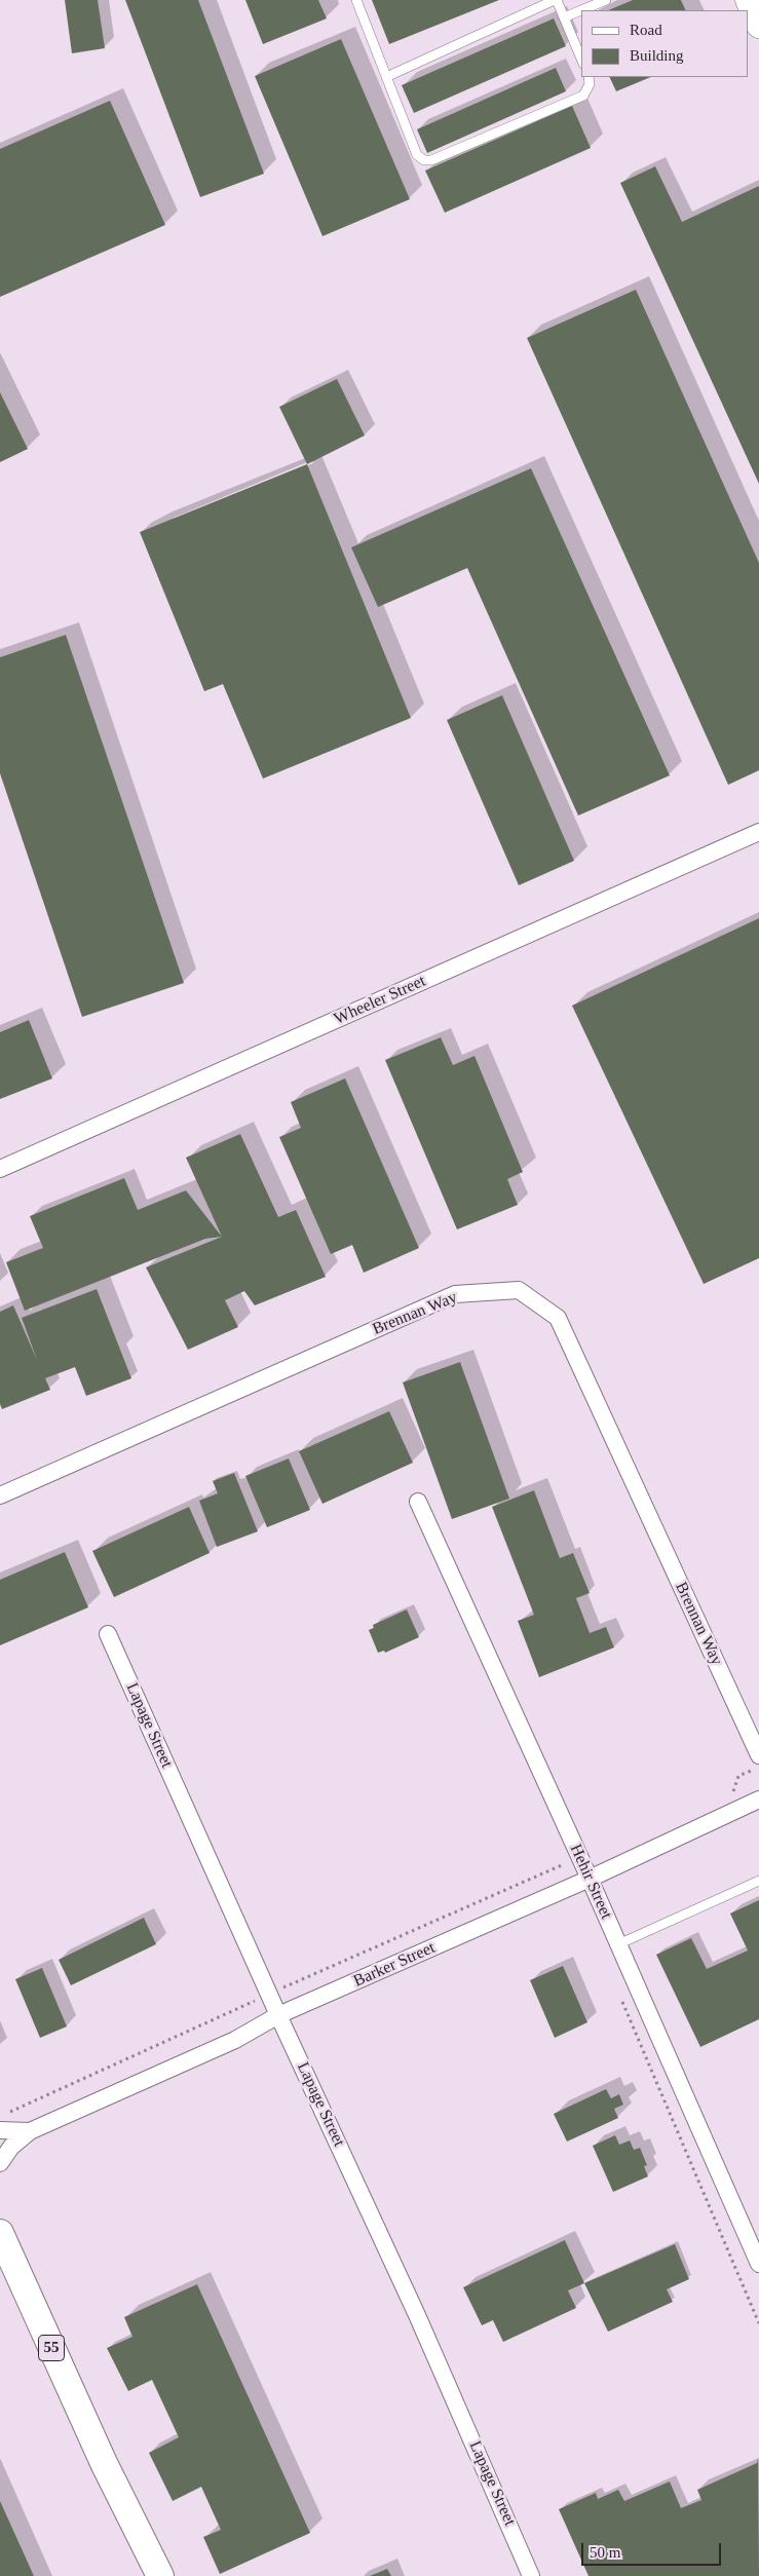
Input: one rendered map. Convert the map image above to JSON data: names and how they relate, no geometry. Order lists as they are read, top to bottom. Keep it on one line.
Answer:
{"streets":{"main road":["55"],"street":["Wheeler Street","Brennan Way","Lapage Street","Hehir Street","Barker Street"]},"crossings":[["Lapage Street","Barker Street"],["Hehir Street","Barker Street"]],"legend":["Road","Building"],"scale_bar":"50 m"}
